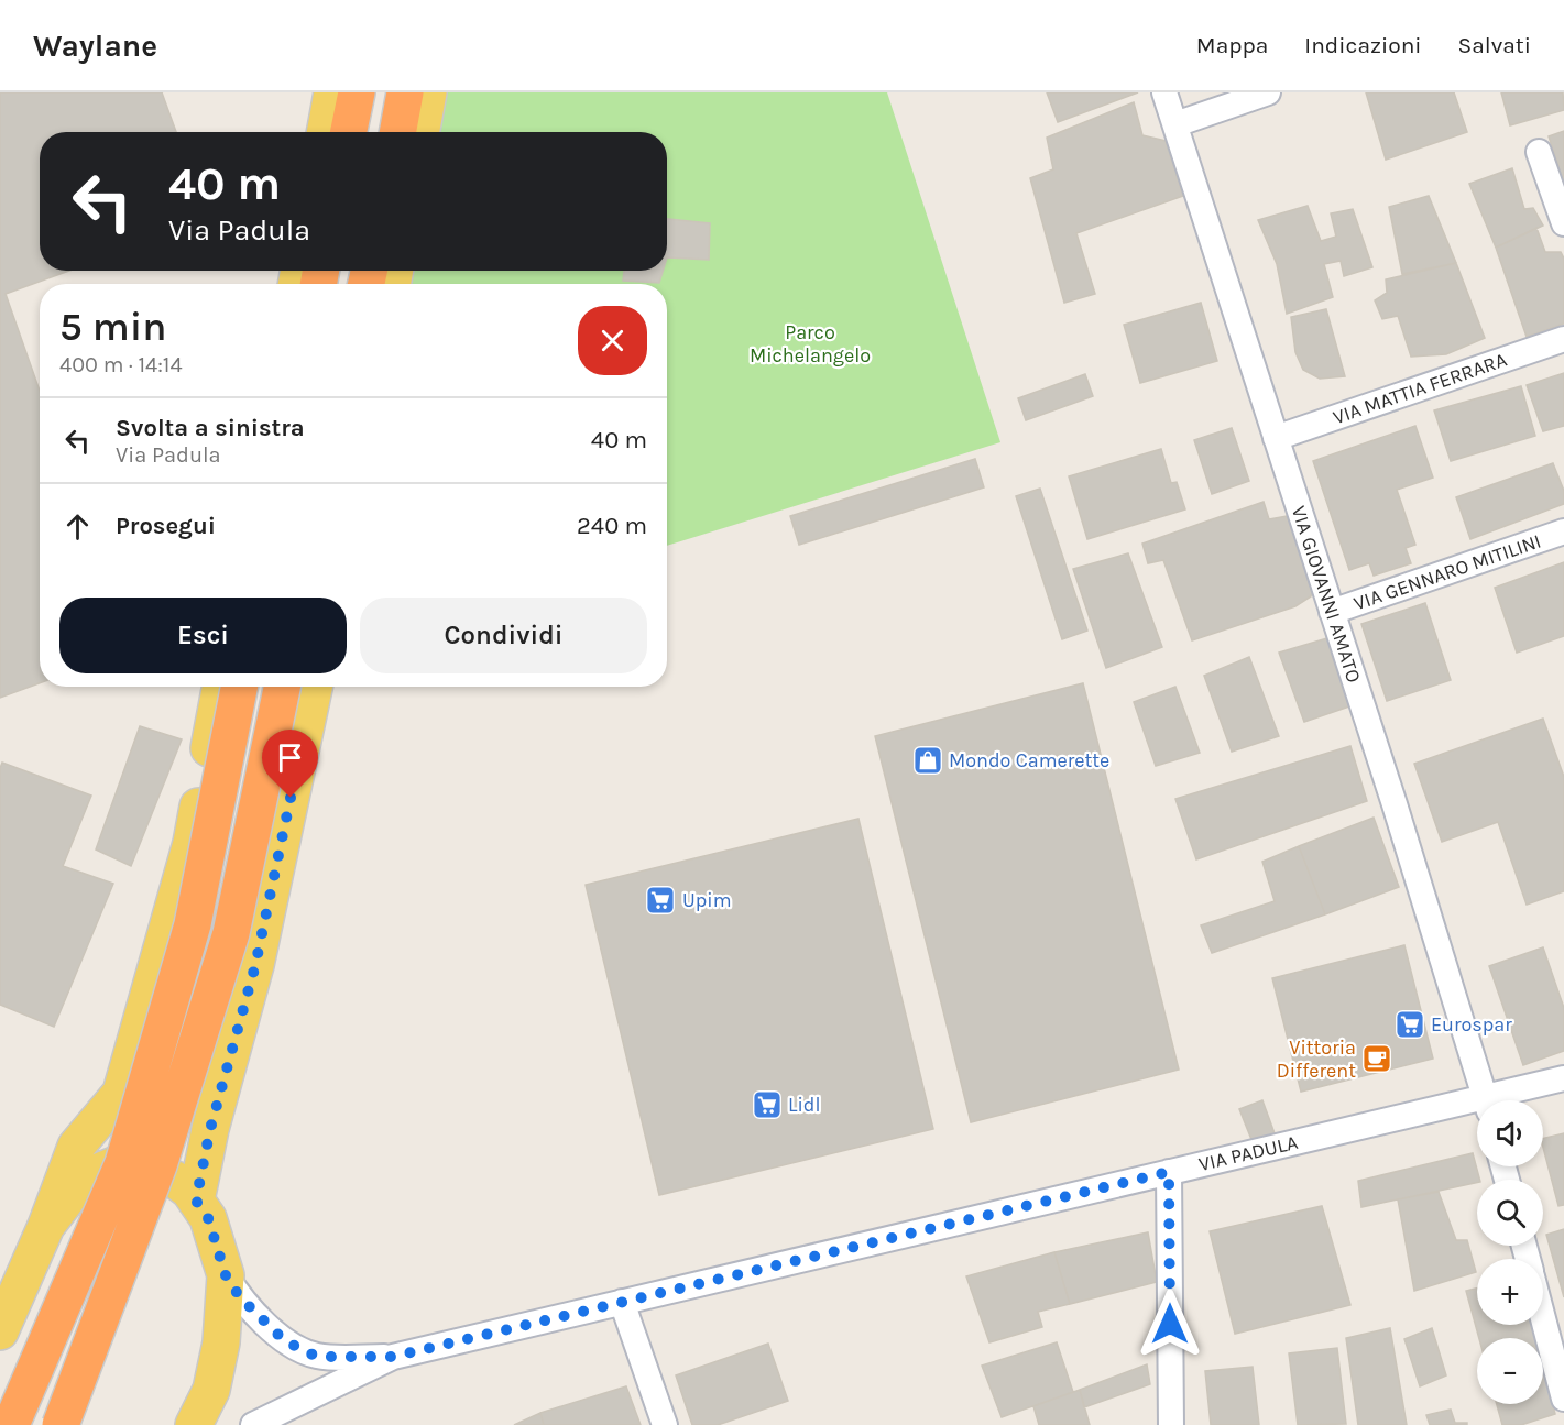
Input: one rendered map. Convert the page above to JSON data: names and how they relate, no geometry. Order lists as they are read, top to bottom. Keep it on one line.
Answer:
{"streets":{"street":["VIA MATTIA FERRARA","VIA GENNARO MITILINI","VIA GIOVANNI AMATO","VIA PADULA"]},"crossings":[["VIA MATTIA FERRARA","VIA GIOVANNI AMATO"],["VIA GENNARO MITILINI","VIA GIOVANNI AMATO"]],"parks":["Parco Michelangelo"],"places":{"shop":["Mondo Camerette"],"supermarket":["Upim","Eurospar","Lidl"],"cafe":["Vittoria Different"]},"page":{"header":"Waylane","nav":["Mappa","Indicazioni","Salvati"],"turn":["40 m","Via Padula"],"heading":["5 min","400 m · 14:14"],"list":[{"name":"Svolta a sinistra","note":"Via Padula","value":"40 m"},{"name":"Prosegui","value":"240 m"}],"buttons":["Esci","Condividi"],"map_buttons":["+","−"]}}
